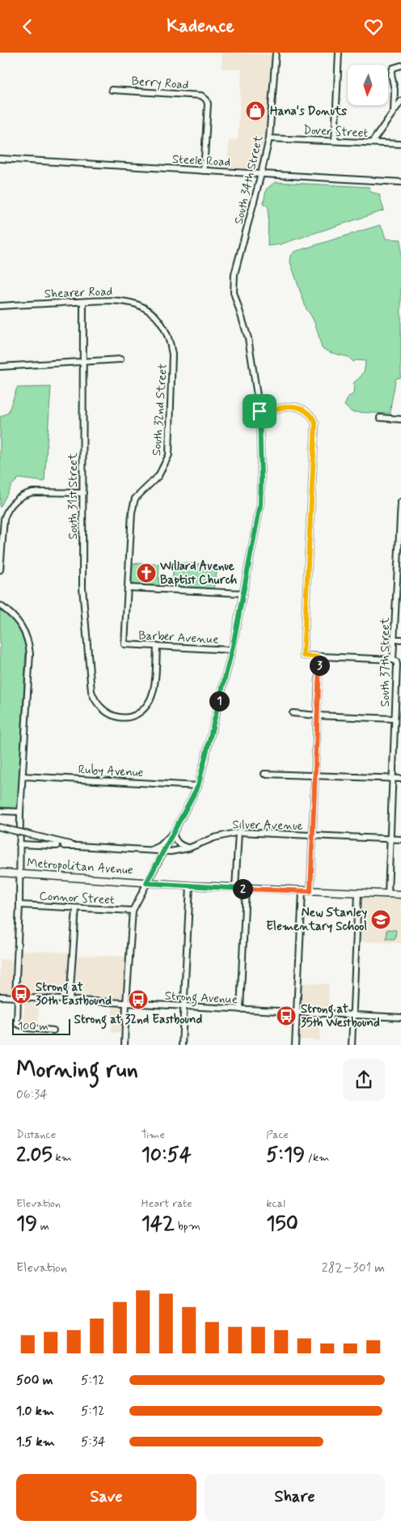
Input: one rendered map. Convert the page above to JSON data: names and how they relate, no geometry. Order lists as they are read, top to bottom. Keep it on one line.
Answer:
{"streets":{"main road":["Metropolitan Avenue"],"street":["Berry Road","Dover Street","Steele Road","South 34th Street","Shearer Road","South 32nd Street","South 31st Street","Barber Avenue","South 37th Street","Ruby Avenue","Silver Avenue","Connor Street","Strong Avenue"]},"crossings":[["Berry Road","Steele Road"],["Dover Street","South 34th Street"],["Steele Road","South 34th Street"],["South 34th Street","Barber Avenue"],["South 34th Street","Ruby Avenue"],["South 34th Street","Silver Avenue"],["South 34th Street","Metropolitan Avenue"],["Shearer Road","South 32nd Street"],["Shearer Road","South 31st Street"],["South 32nd Street","Barber Avenue"],["South 31st Street","Barber Avenue"],["South 37th Street","Silver Avenue"],["South 37th Street","Metropolitan Avenue"]],"places":{"shop":["Hana's Donuts"],"church":["Willard Avenue Baptist Church"],"school or university":["New Stanley Elementary School"],"bus stop":["Strong at 30th Eastbound","Strong at 32nd Eastbound","Strong at 35th Westbound"]},"scale_bar":"100 m","north":"bottom","page":{"header":"Kadence","pins":["3","1","2"],"scale":"100 m","heading":["Morning run","06:34"],"stats":[["Distance","2.05 km"],["Time","10:54"],["Pace","5:19 /km"],["Elevation","19 m"],["Heart rate","142 bpm"],["kcal","150"]],"chart":["Elevation","282–301 m"],"list":[{"name":"500 m","note":"5:12"},{"name":"1.0 km","note":"5:12"},{"name":"1.5 km","note":"5:34"}],"buttons":["Save","Share"]}}
